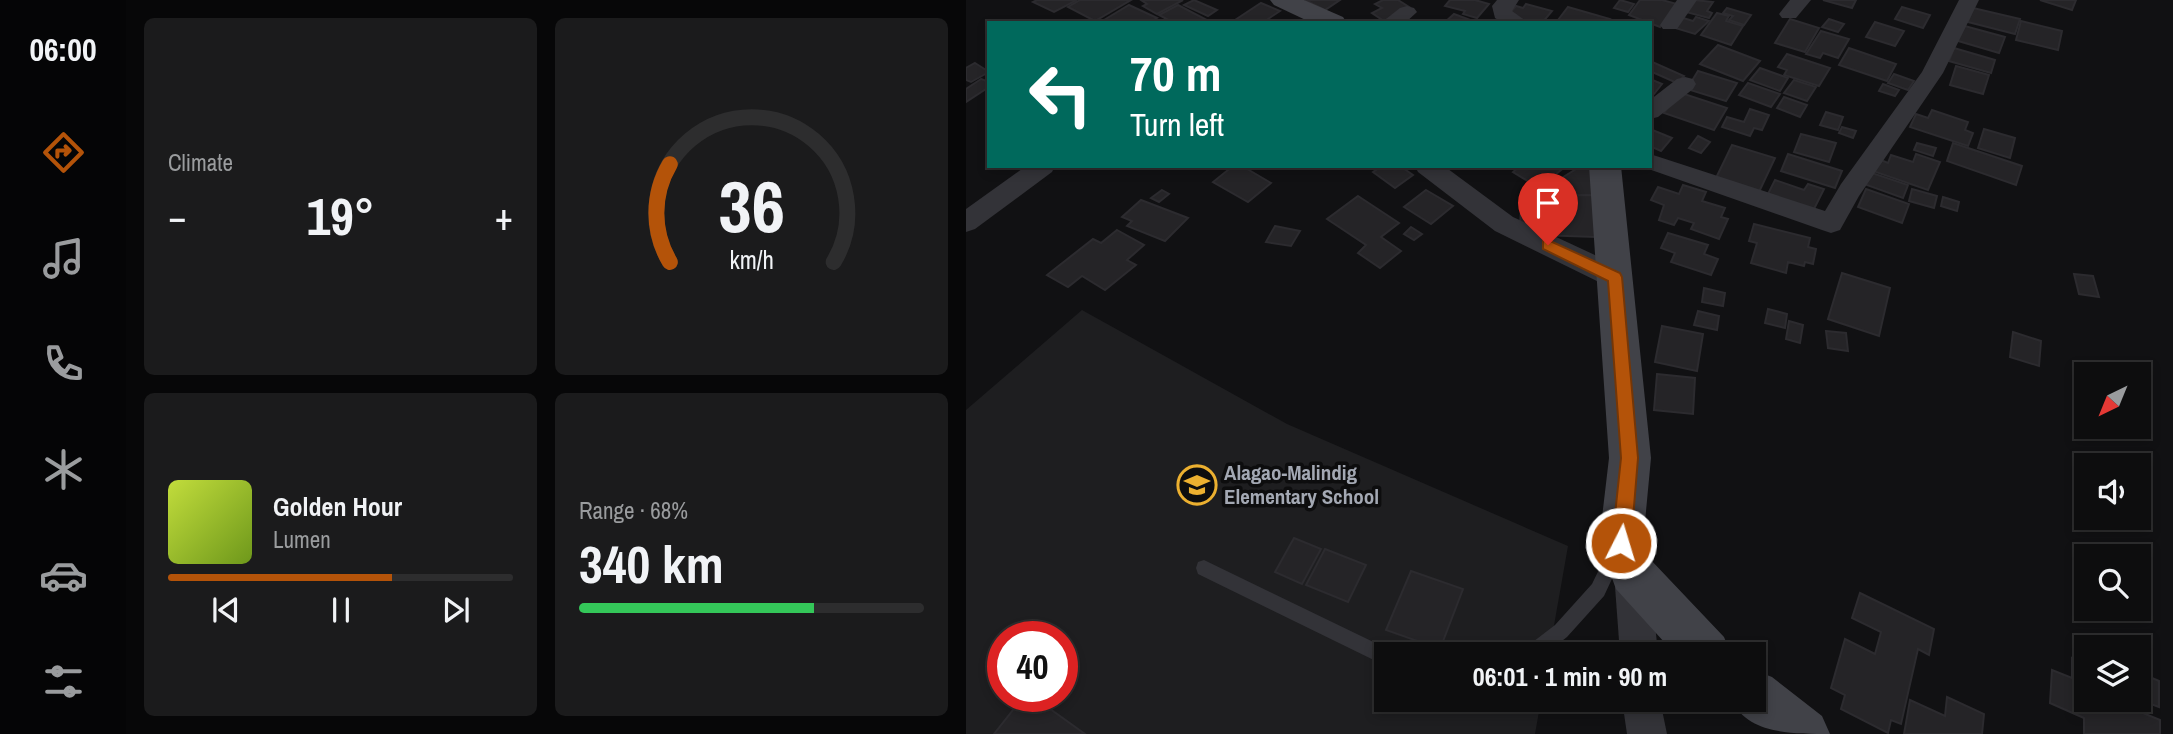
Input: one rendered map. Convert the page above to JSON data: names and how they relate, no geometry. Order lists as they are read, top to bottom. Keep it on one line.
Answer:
{"places":{"school or university":["Alagao-Malindig Elementary School"]},"north":"bottom left","page":{"tabs":"06:00","tile":["Climate",["Range · 68%","340 km"]],"turn":["70 m","Turn left"],"heat":["−","19°","+"],"song":["Golden Hour","Lumen"],"limit":"40","trip":"06:01 · 1 min · 90 m","gauge":["36","km/h"]}}
